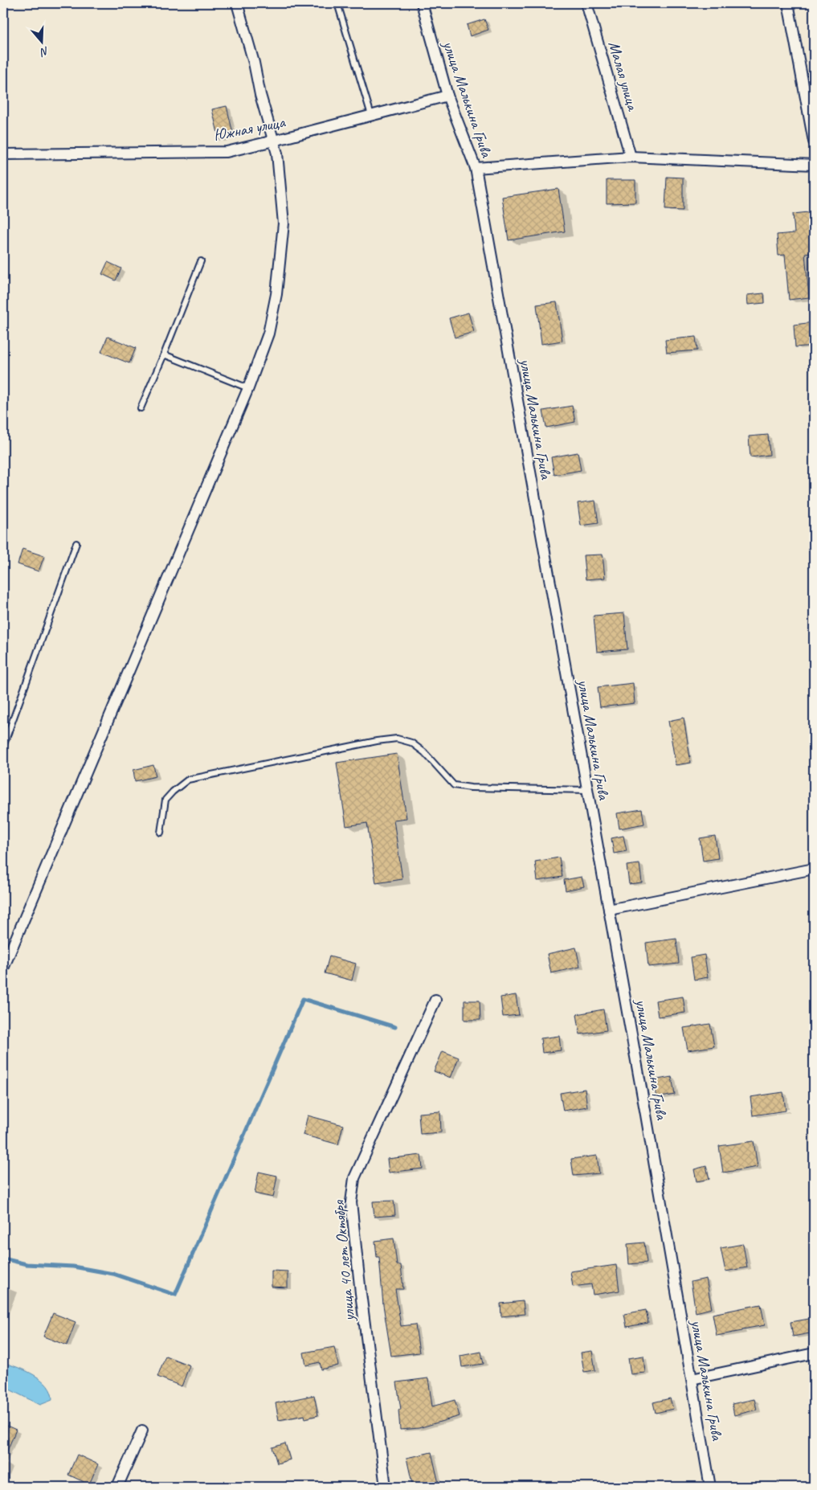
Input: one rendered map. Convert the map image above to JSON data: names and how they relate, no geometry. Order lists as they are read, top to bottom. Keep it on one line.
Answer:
{"streets":{"street":["Малая улица","улица Малькина Грива","Южная улица","улица 40 лет Октября"]},"crossings":[["улица Малькина Грива","Южная улица"]],"north":"bottom"}
